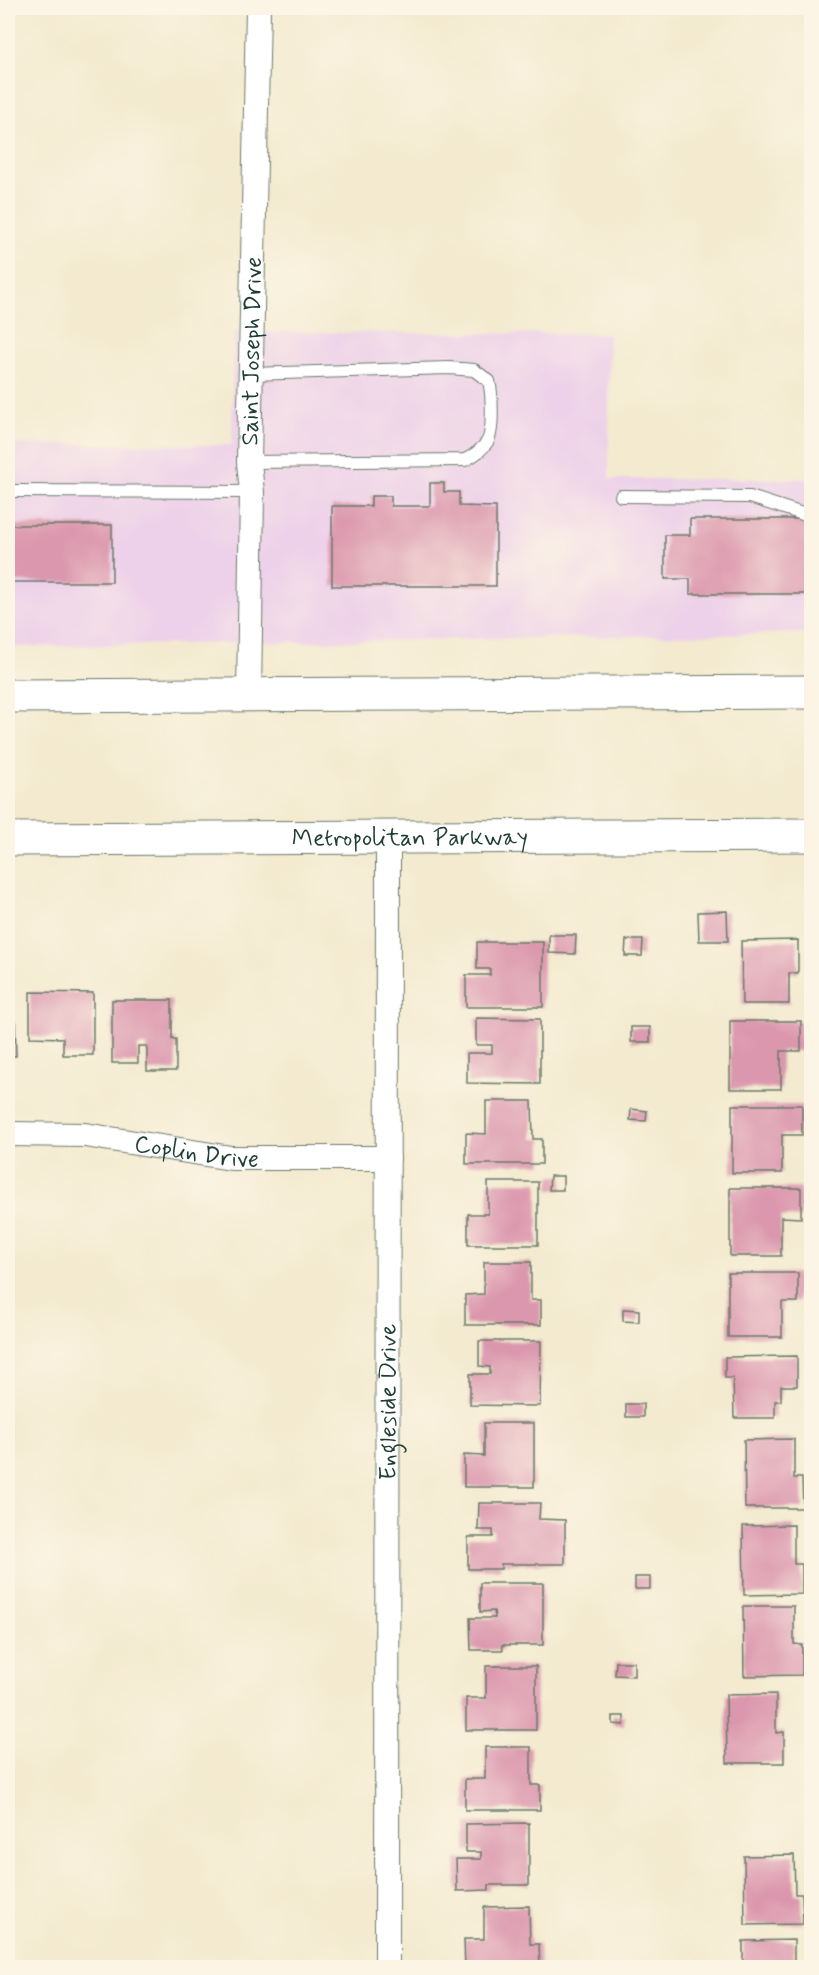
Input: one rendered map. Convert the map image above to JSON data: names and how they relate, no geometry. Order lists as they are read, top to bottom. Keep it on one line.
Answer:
{"streets":{"main road":["Metropolitan Parkway"],"street":["Saint Joseph Drive","Coplin Drive","Engleside Drive"]},"crossings":[["Metropolitan Parkway","Engleside Drive"],["Coplin Drive","Engleside Drive"]]}
